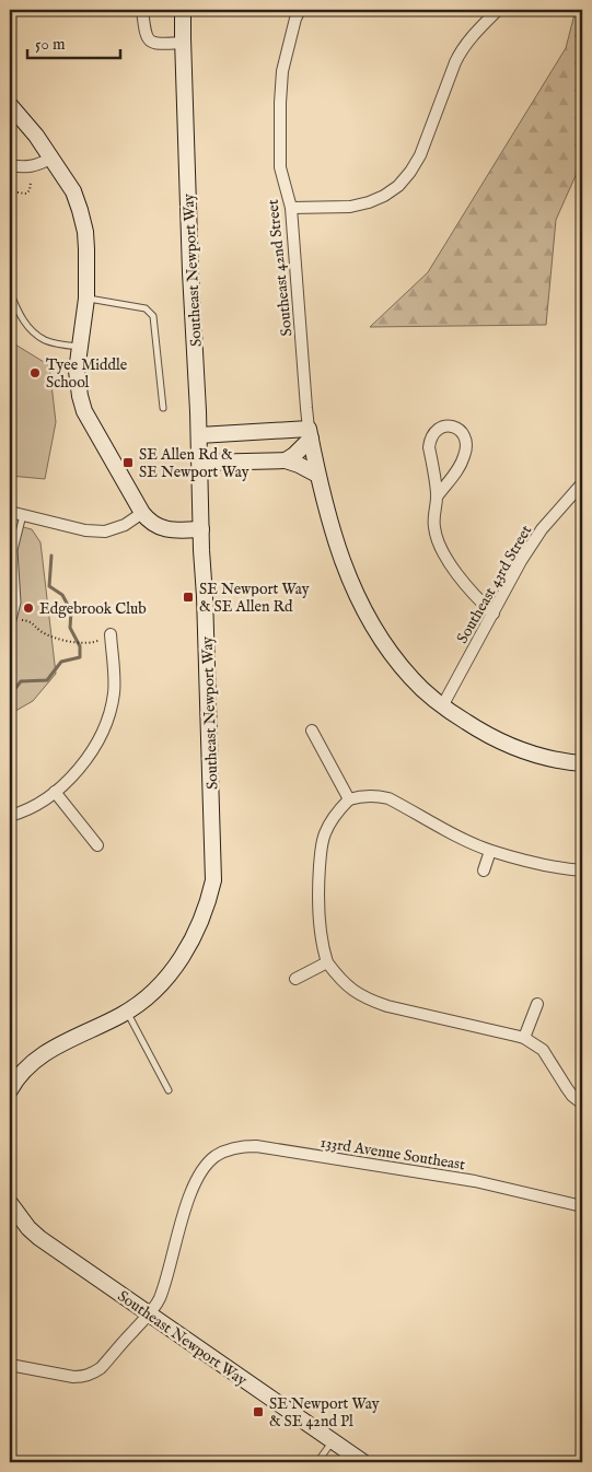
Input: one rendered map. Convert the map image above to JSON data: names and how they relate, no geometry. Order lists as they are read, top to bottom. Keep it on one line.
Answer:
{"streets":{"main road":["Southeast Newport Way"],"street":["Southeast 42nd Street","Southeast 43rd Street","133rd Avenue Southeast"]},"crossings":[["Southeast Newport Way","133rd Avenue Southeast"]],"places":{"other":["Tyee Middle School","Edgebrook Club"],"transit":["SE Allen Rd & SE Newport Way","SE Newport Way & SE Allen Rd","SE Newport Way & SE 42nd Pl"]},"scale_bar":"50 m"}
